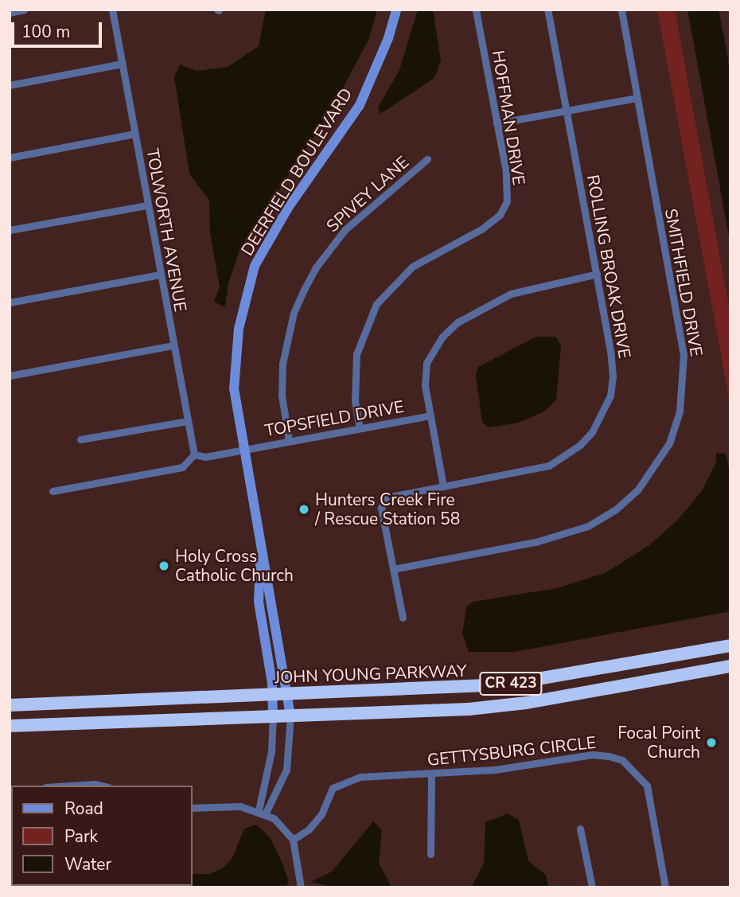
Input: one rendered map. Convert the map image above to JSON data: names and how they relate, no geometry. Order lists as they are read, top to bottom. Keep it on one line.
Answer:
{"streets":{"highway":["JOHN YOUNG PARKWAY","CR 423"],"street":["HOFFMAN DRIVE","DEERFIELD BOULEVARD","SPIVEY LANE","TOLWORTH AVENUE","ROLLING BROAK DRIVE","SMITHFIELD DRIVE","TOPSFIELD DRIVE","GETTYSBURG CIRCLE"]},"crossings":[["HOFFMAN DRIVE","TOPSFIELD DRIVE"],["DEERFIELD BOULEVARD","TOPSFIELD DRIVE"],["DEERFIELD BOULEVARD","JOHN YOUNG PARKWAY"],["DEERFIELD BOULEVARD","CR 423"],["SPIVEY LANE","TOPSFIELD DRIVE"],["TOLWORTH AVENUE","TOPSFIELD DRIVE"],["ROLLING BROAK DRIVE","SMITHFIELD DRIVE"]],"places":["Hunters Creek Fire / Rescue Station 58","Holy Cross Catholic Church","Focal Point Church"],"legend":["Road","Park","Water"],"scale_bar":"100 m"}
